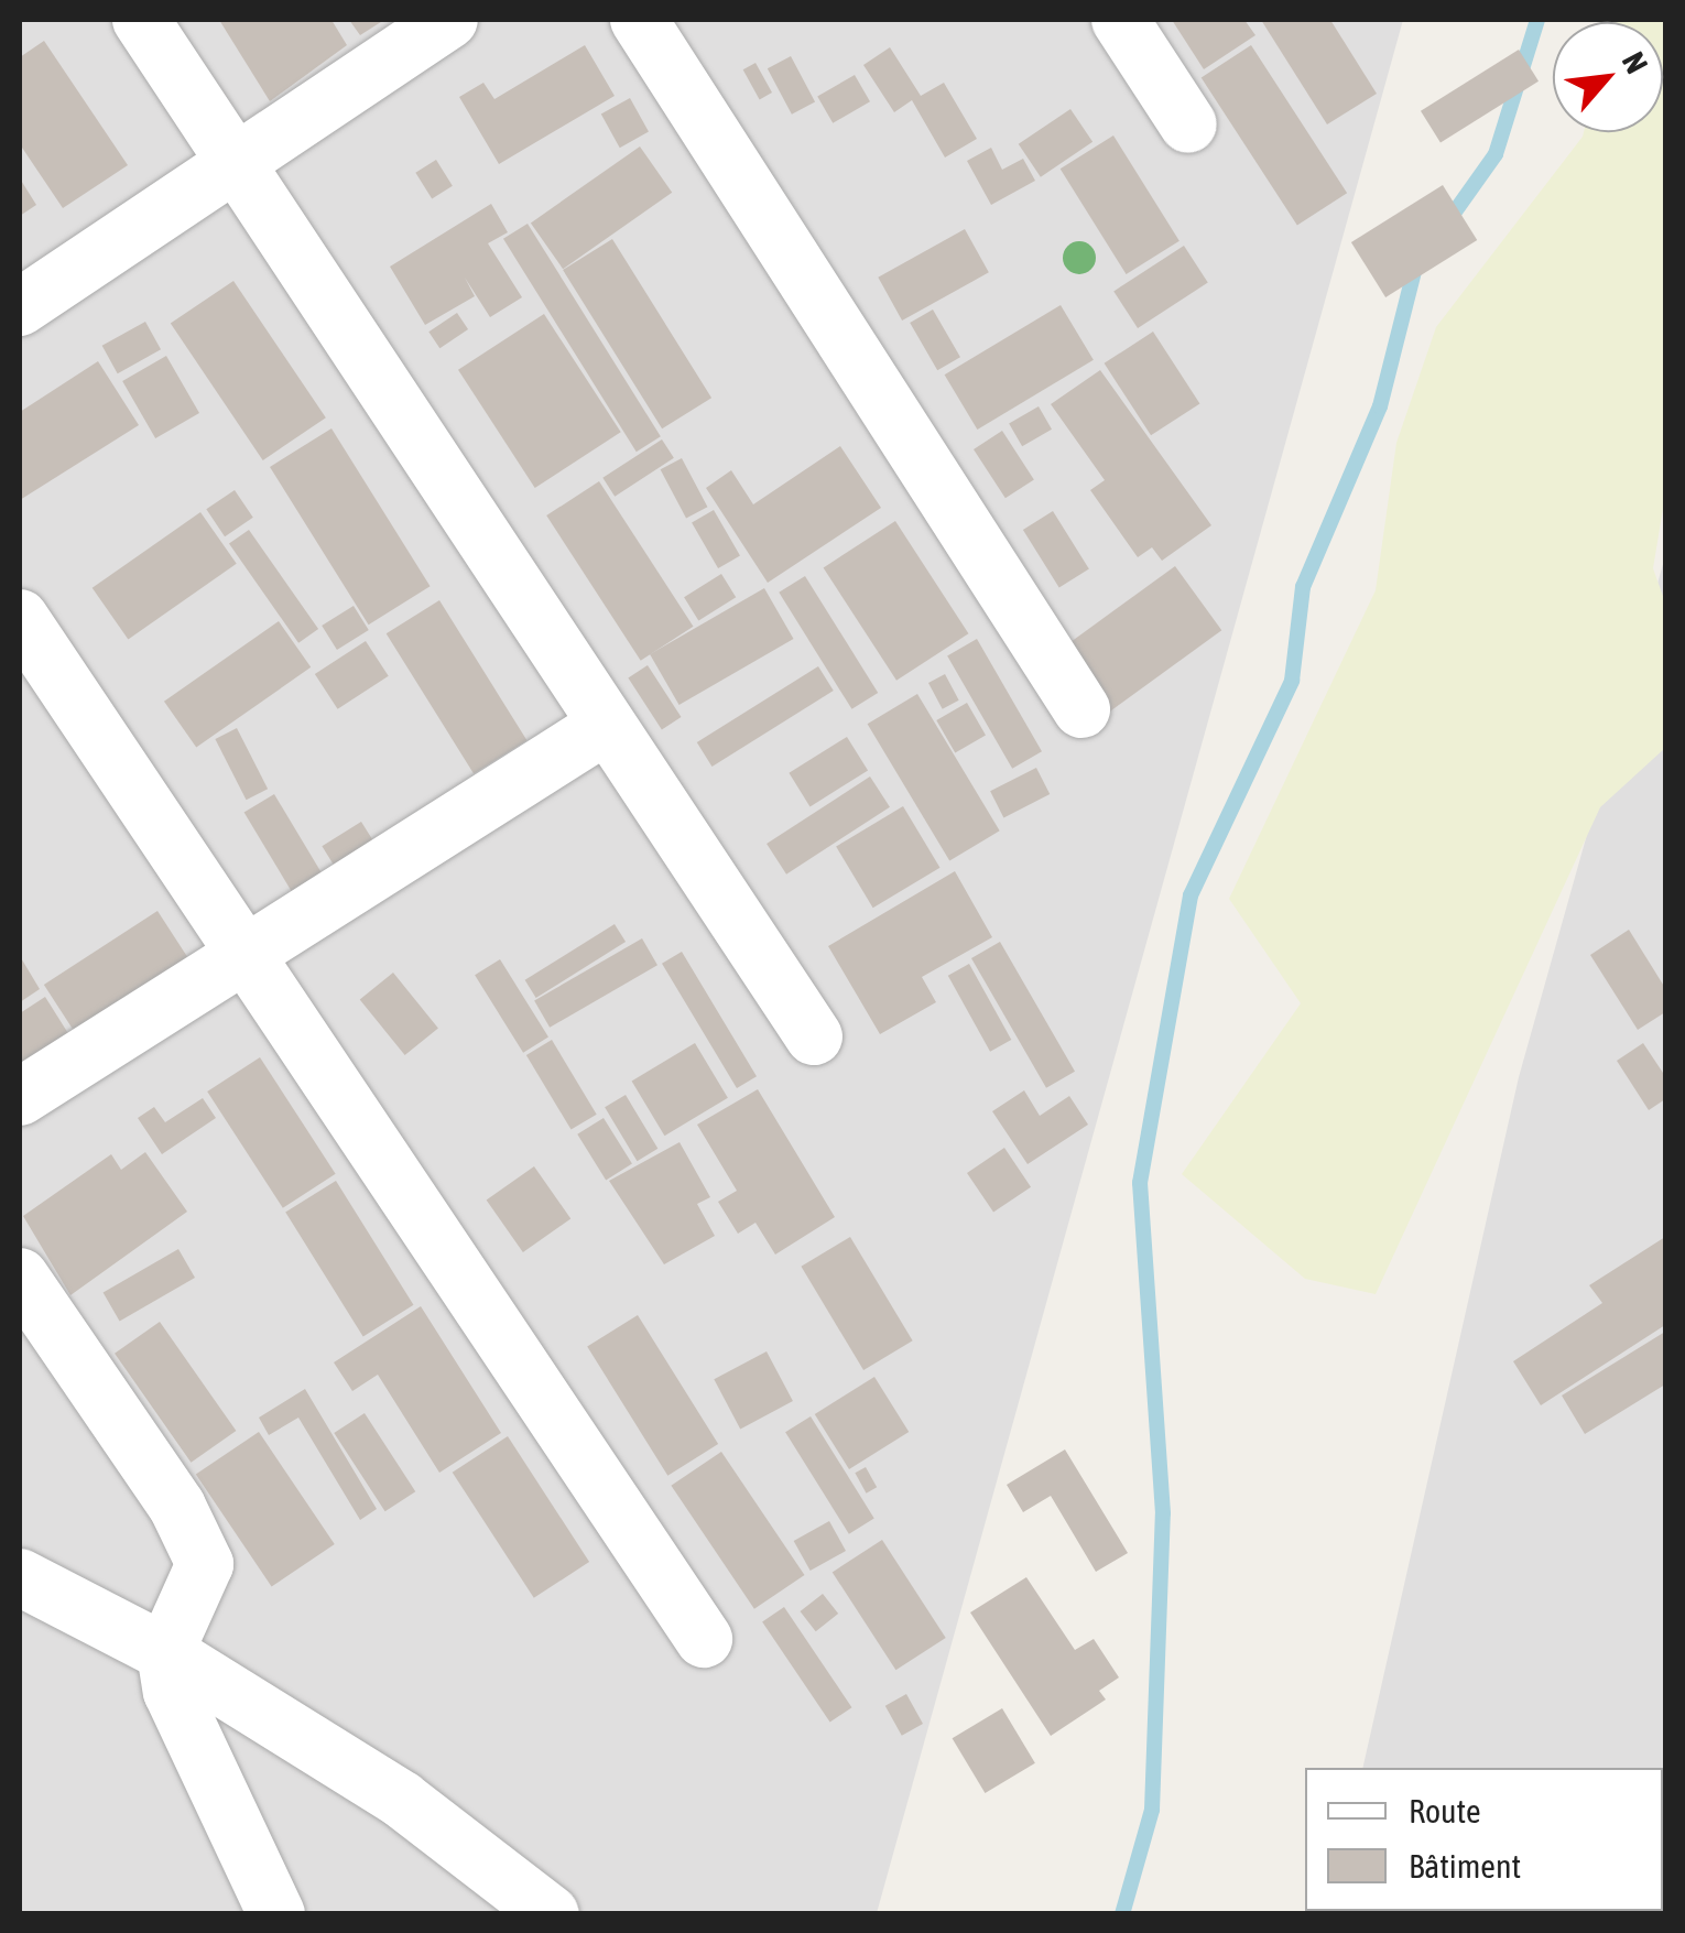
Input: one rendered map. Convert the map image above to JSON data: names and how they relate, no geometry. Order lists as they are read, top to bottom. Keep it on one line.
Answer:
{"legend":["Route","Bâtiment"],"north":"top right"}
